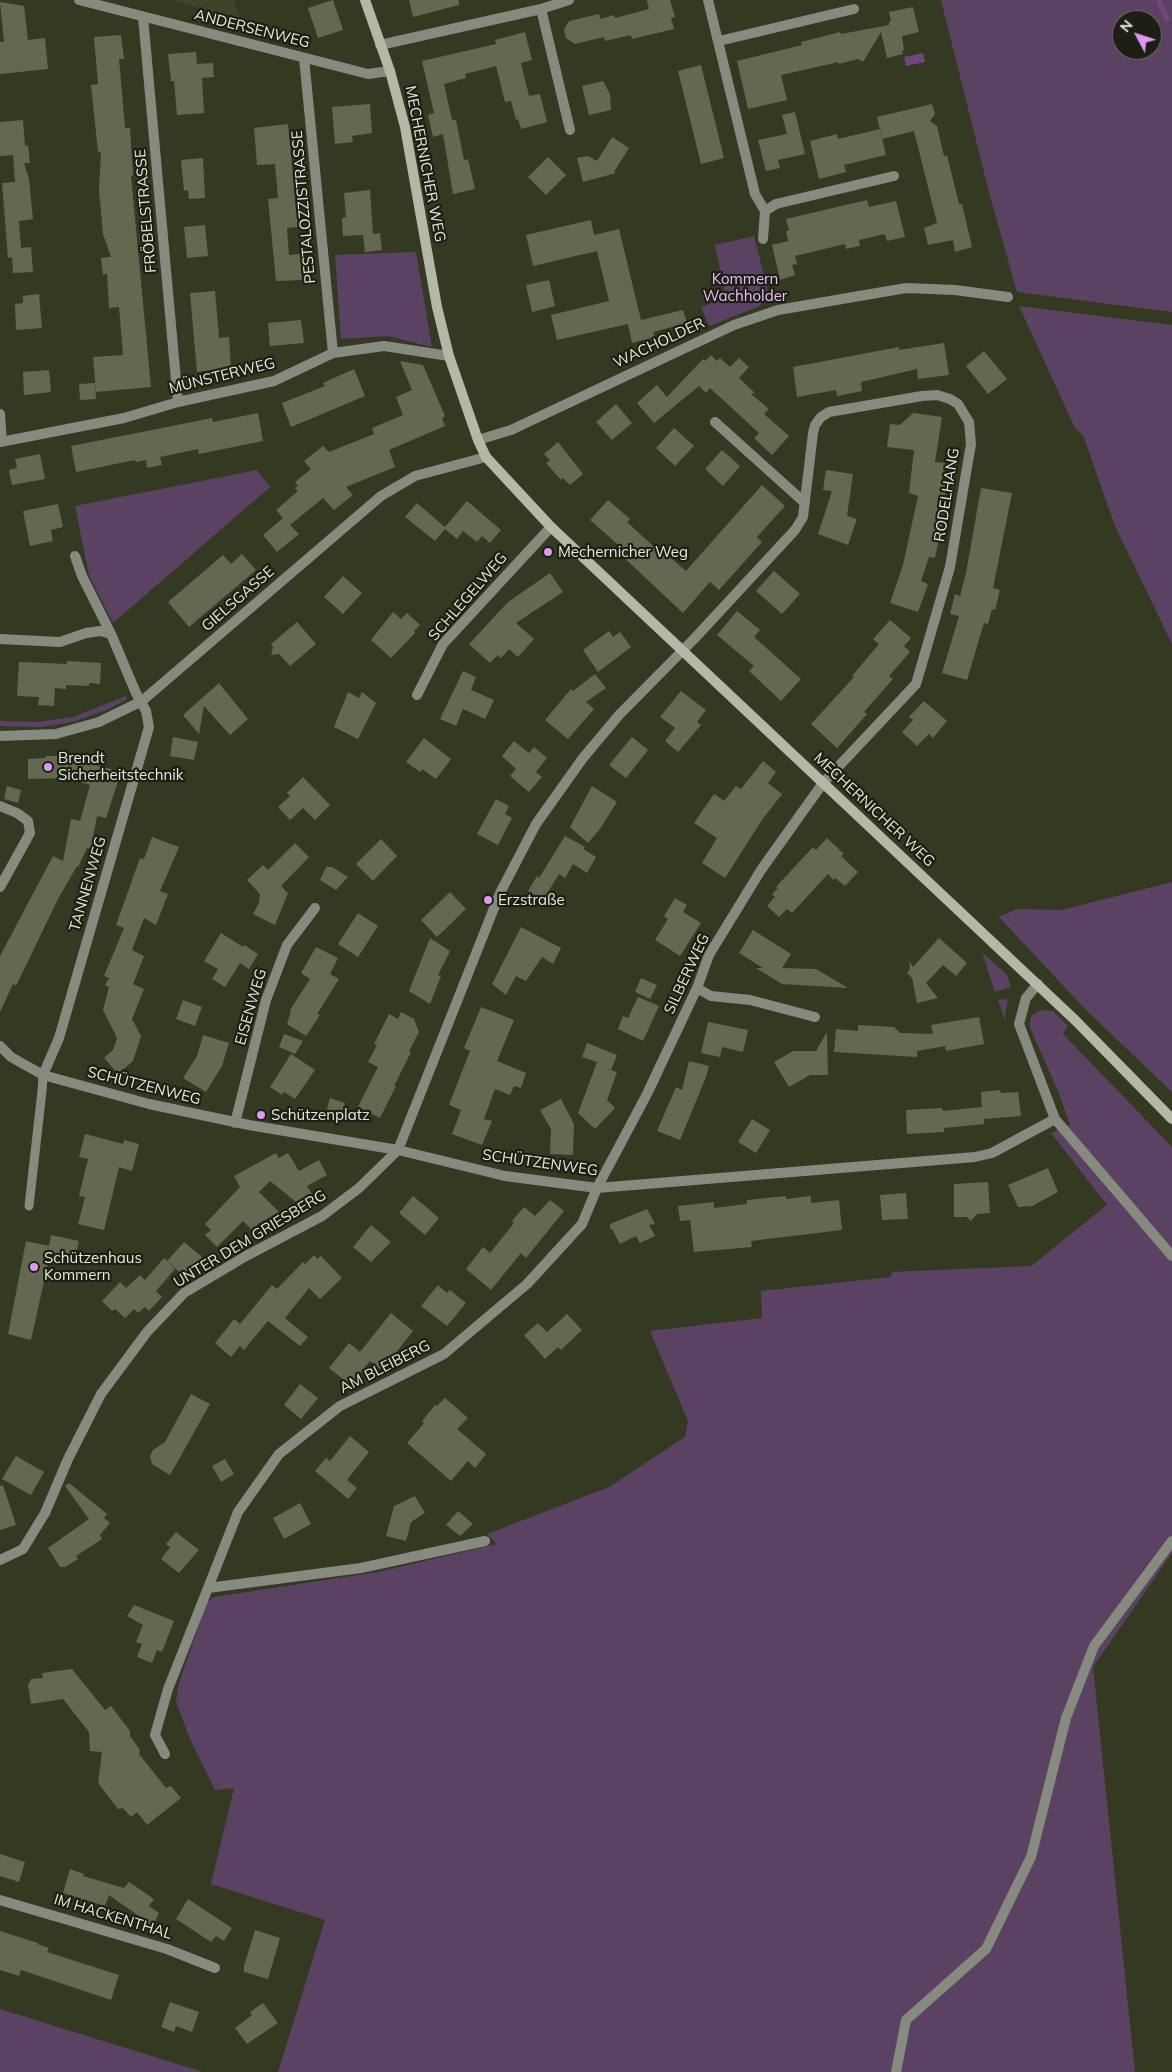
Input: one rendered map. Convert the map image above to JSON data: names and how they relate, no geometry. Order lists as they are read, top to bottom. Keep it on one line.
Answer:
{"streets":{"street":["ANDERSENWEG","MECHERNICHER WEG","PESTALOZZISTRASSE","FRÖBELSTRASSE","WACHOLDER","MÜNSTERWEG","RODELHANG","SCHLEGELWEG","GIELSGASSE","TANNENWEG","SILBERWEG","EISENWEG","SCHÜTZENWEG","UNTER DEM GRIESBERG","AM BLEIBERG","IM HACKENTHAL"]},"crossings":[["ANDERSENWEG","MECHERNICHER WEG"],["ANDERSENWEG","PESTALOZZISTRASSE"],["ANDERSENWEG","FRÖBELSTRASSE"],["MECHERNICHER WEG","WACHOLDER"],["MECHERNICHER WEG","MÜNSTERWEG"],["MECHERNICHER WEG","RODELHANG"],["MECHERNICHER WEG","SCHLEGELWEG"],["MECHERNICHER WEG","GIELSGASSE"],["MECHERNICHER WEG","SILBERWEG"],["PESTALOZZISTRASSE","MÜNSTERWEG"],["FRÖBELSTRASSE","MÜNSTERWEG"],["RODELHANG","SILBERWEG"],["GIELSGASSE","TANNENWEG"],["TANNENWEG","SCHÜTZENWEG"],["SILBERWEG","SCHÜTZENWEG"],["SILBERWEG","AM BLEIBERG"],["EISENWEG","SCHÜTZENWEG"],["SCHÜTZENWEG","UNTER DEM GRIESBERG"],["SCHÜTZENWEG","AM BLEIBERG"]],"parks":["Kommern Wachholder"],"places":["Mechernicher Weg","Brendt Sicherheitstechnik","Erzstraße","Schützenplatz","Schützenhaus Kommern"],"north":"top left"}
